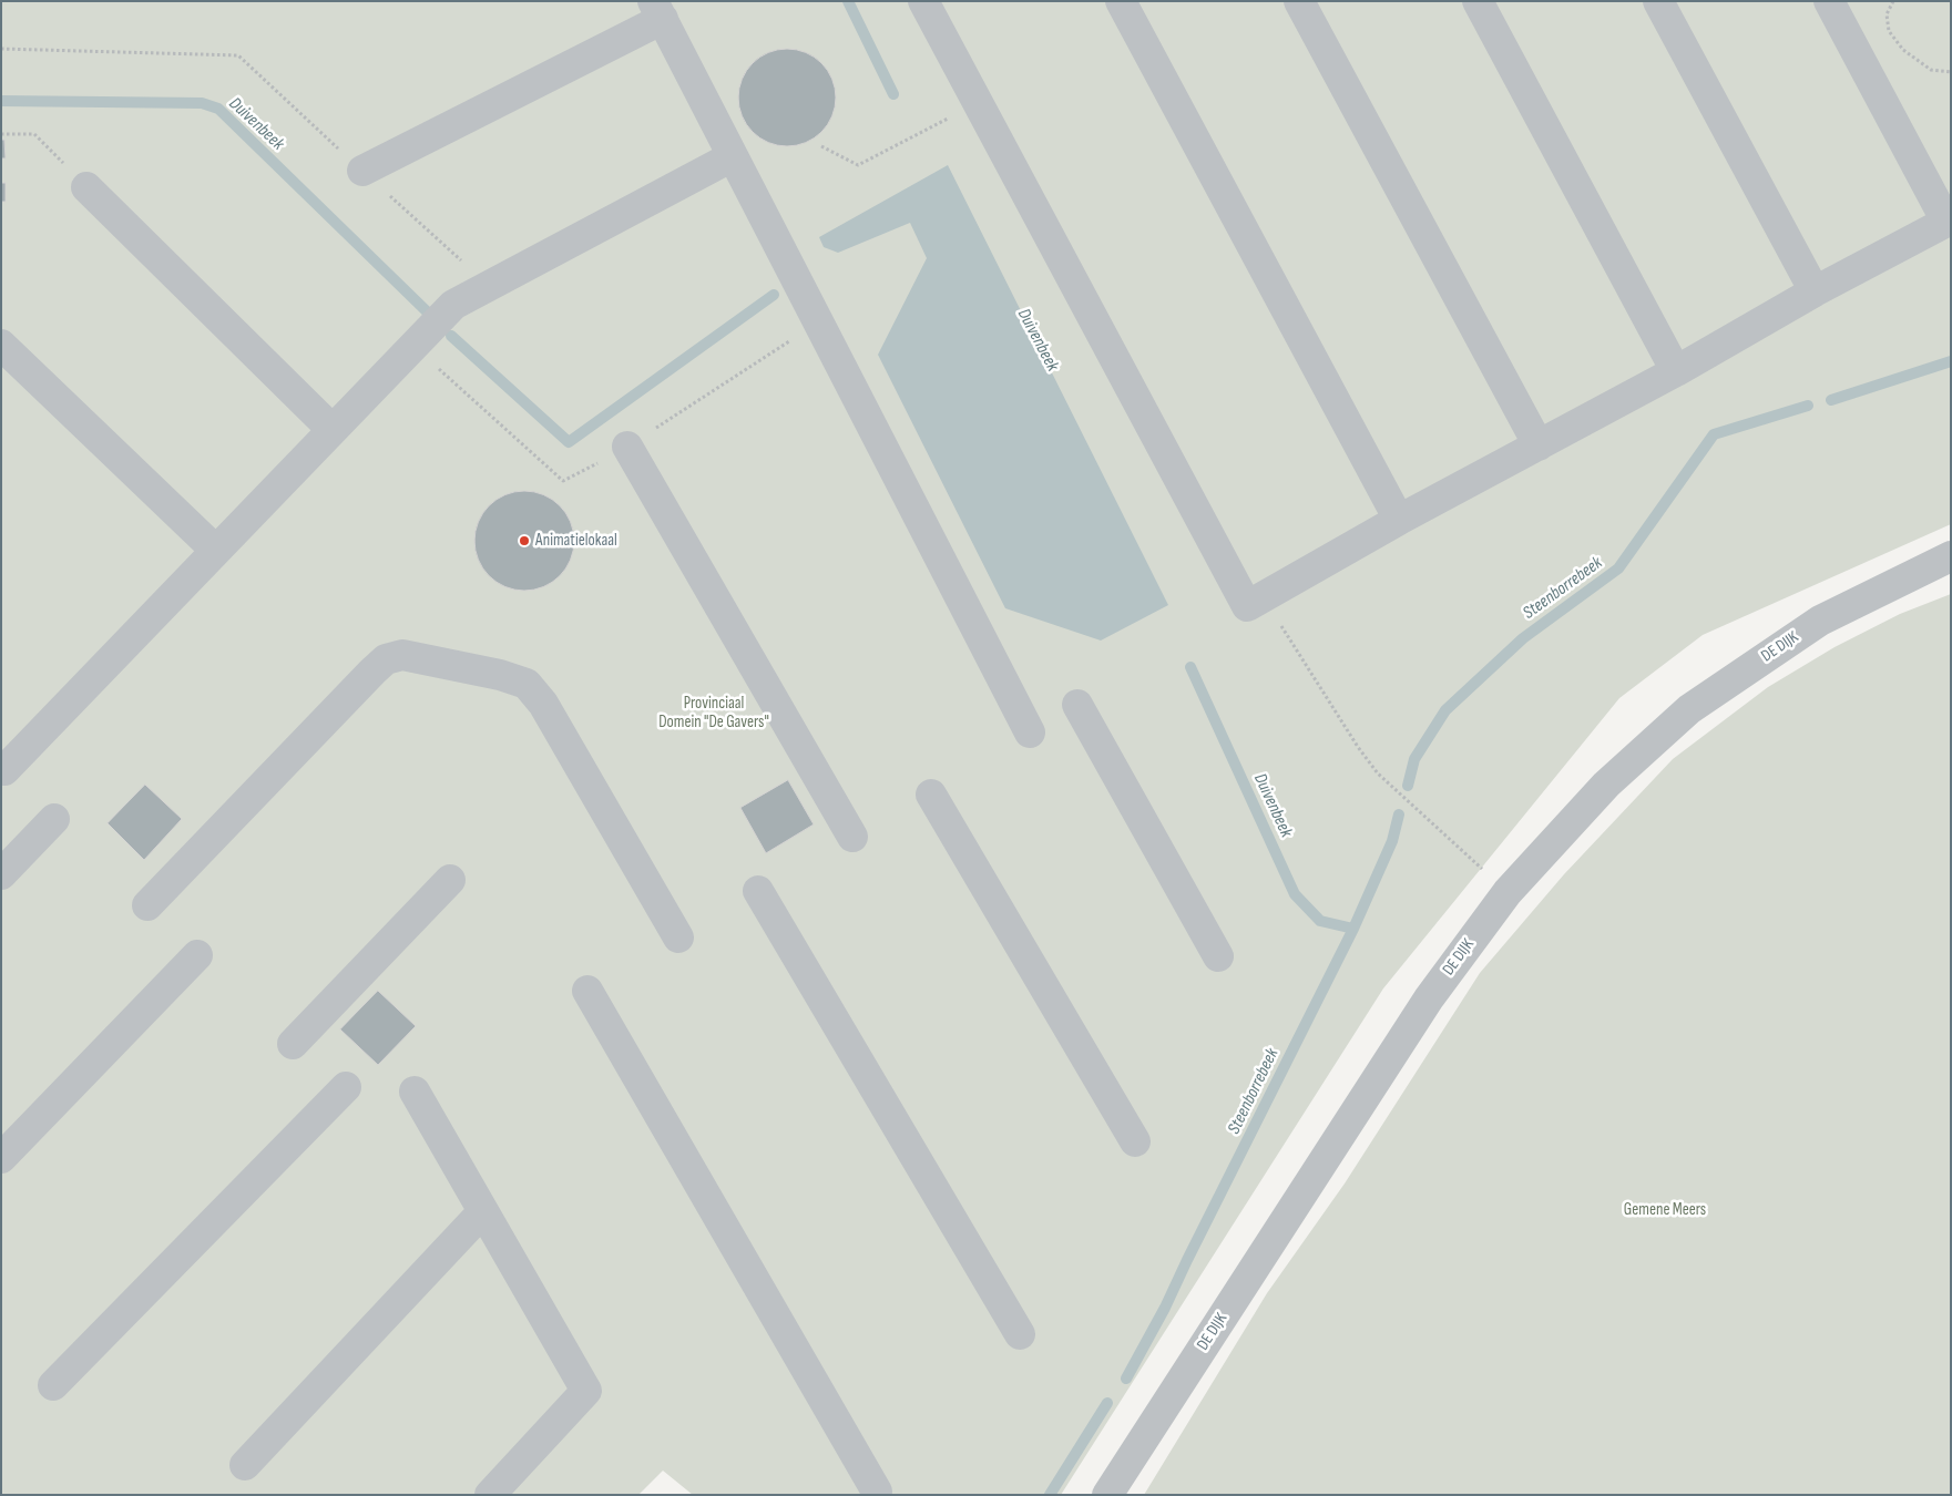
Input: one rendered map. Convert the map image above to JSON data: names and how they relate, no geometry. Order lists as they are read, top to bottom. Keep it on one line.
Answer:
{"streets":{"street":["DE DIJK"]},"water":["Duivenbeek","Steenborrebeek"],"parks":["Provinciaal Domein \"De Gavers\"","Gemene Meers"],"places":["Animatielokaal"]}
